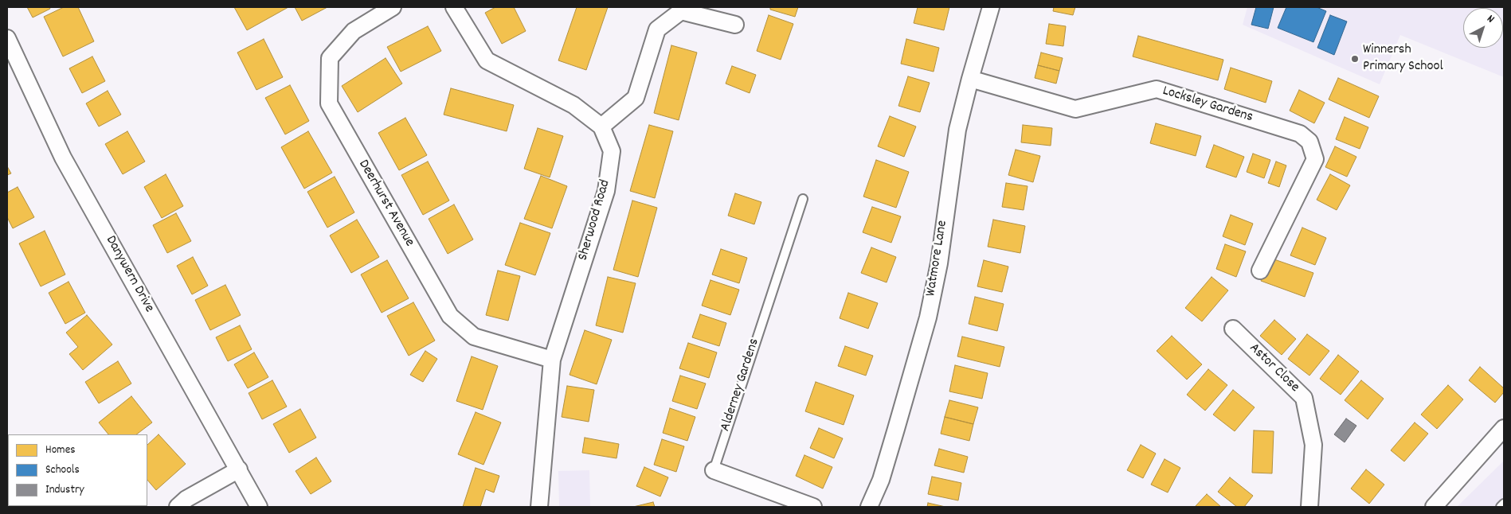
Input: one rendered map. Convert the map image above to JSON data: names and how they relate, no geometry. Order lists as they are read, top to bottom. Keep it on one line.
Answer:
{"streets":{"street":["Locksley Gardens","Deerhurst Avenue","Sherwood Road","Watmore Lane","Danywern Drive","Astor Close","Alderney Gardens"]},"crossings":[["Locksley Gardens","Watmore Lane"],["Deerhurst Avenue","Sherwood Road"]],"places":["Winnersh Primary School"],"legend":["Homes","Schools","Industry"],"north":"top right"}
